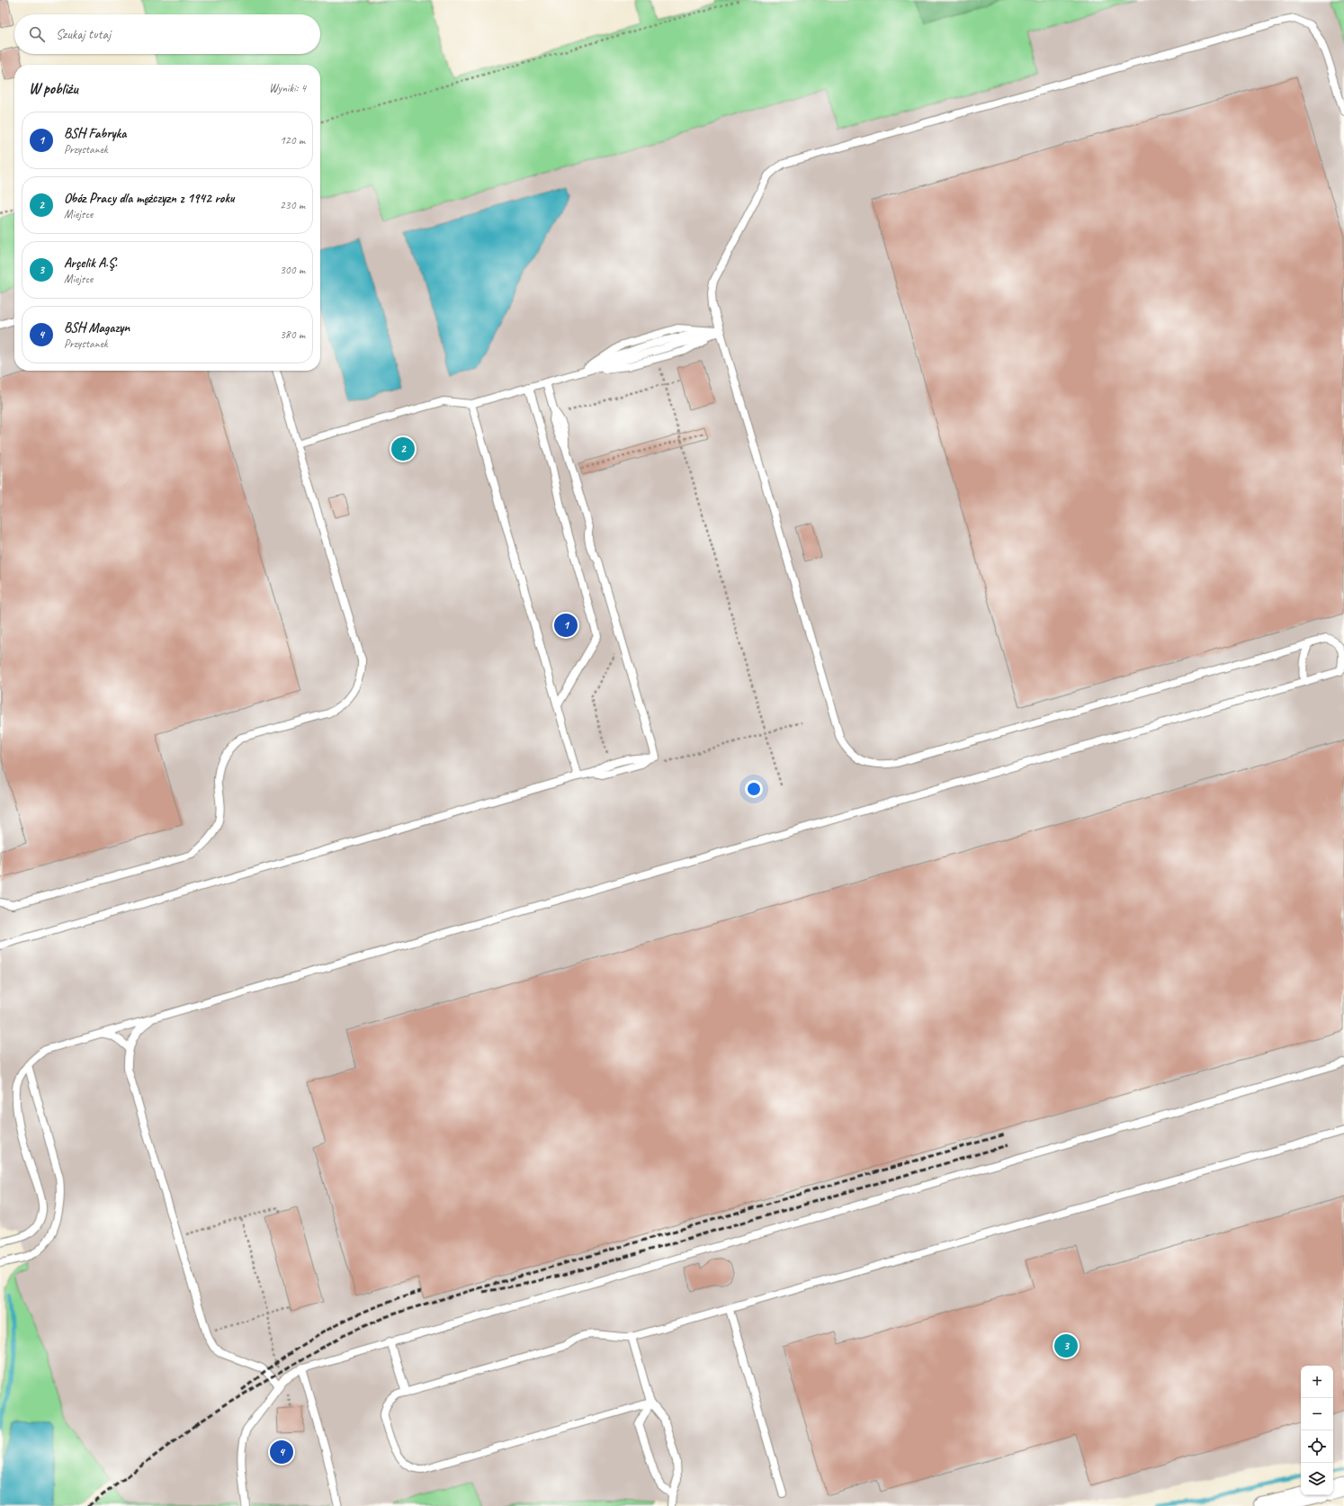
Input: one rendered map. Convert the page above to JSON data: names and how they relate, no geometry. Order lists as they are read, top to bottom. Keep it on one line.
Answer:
{"page":{"search":"Szukaj tutaj","heading":["W pobliżu","Wyniki: 4"],"list":[{"mark":"1","name":"BSH Fabryka","note":"Przystanek","value":"120 m"},{"mark":"2","name":"Obóz Pracy dla mężczyzn z 1942 roku","note":"Miejsce","value":"230 m"},{"mark":"3","name":"Arçelik A.Ş.","note":"Miejsce","value":"300 m"},{"mark":"4","name":"BSH Magazyn","note":"Przystanek","value":"380 m"}],"pins":["2","1","3","4"],"map_buttons":["+","−"]}}
